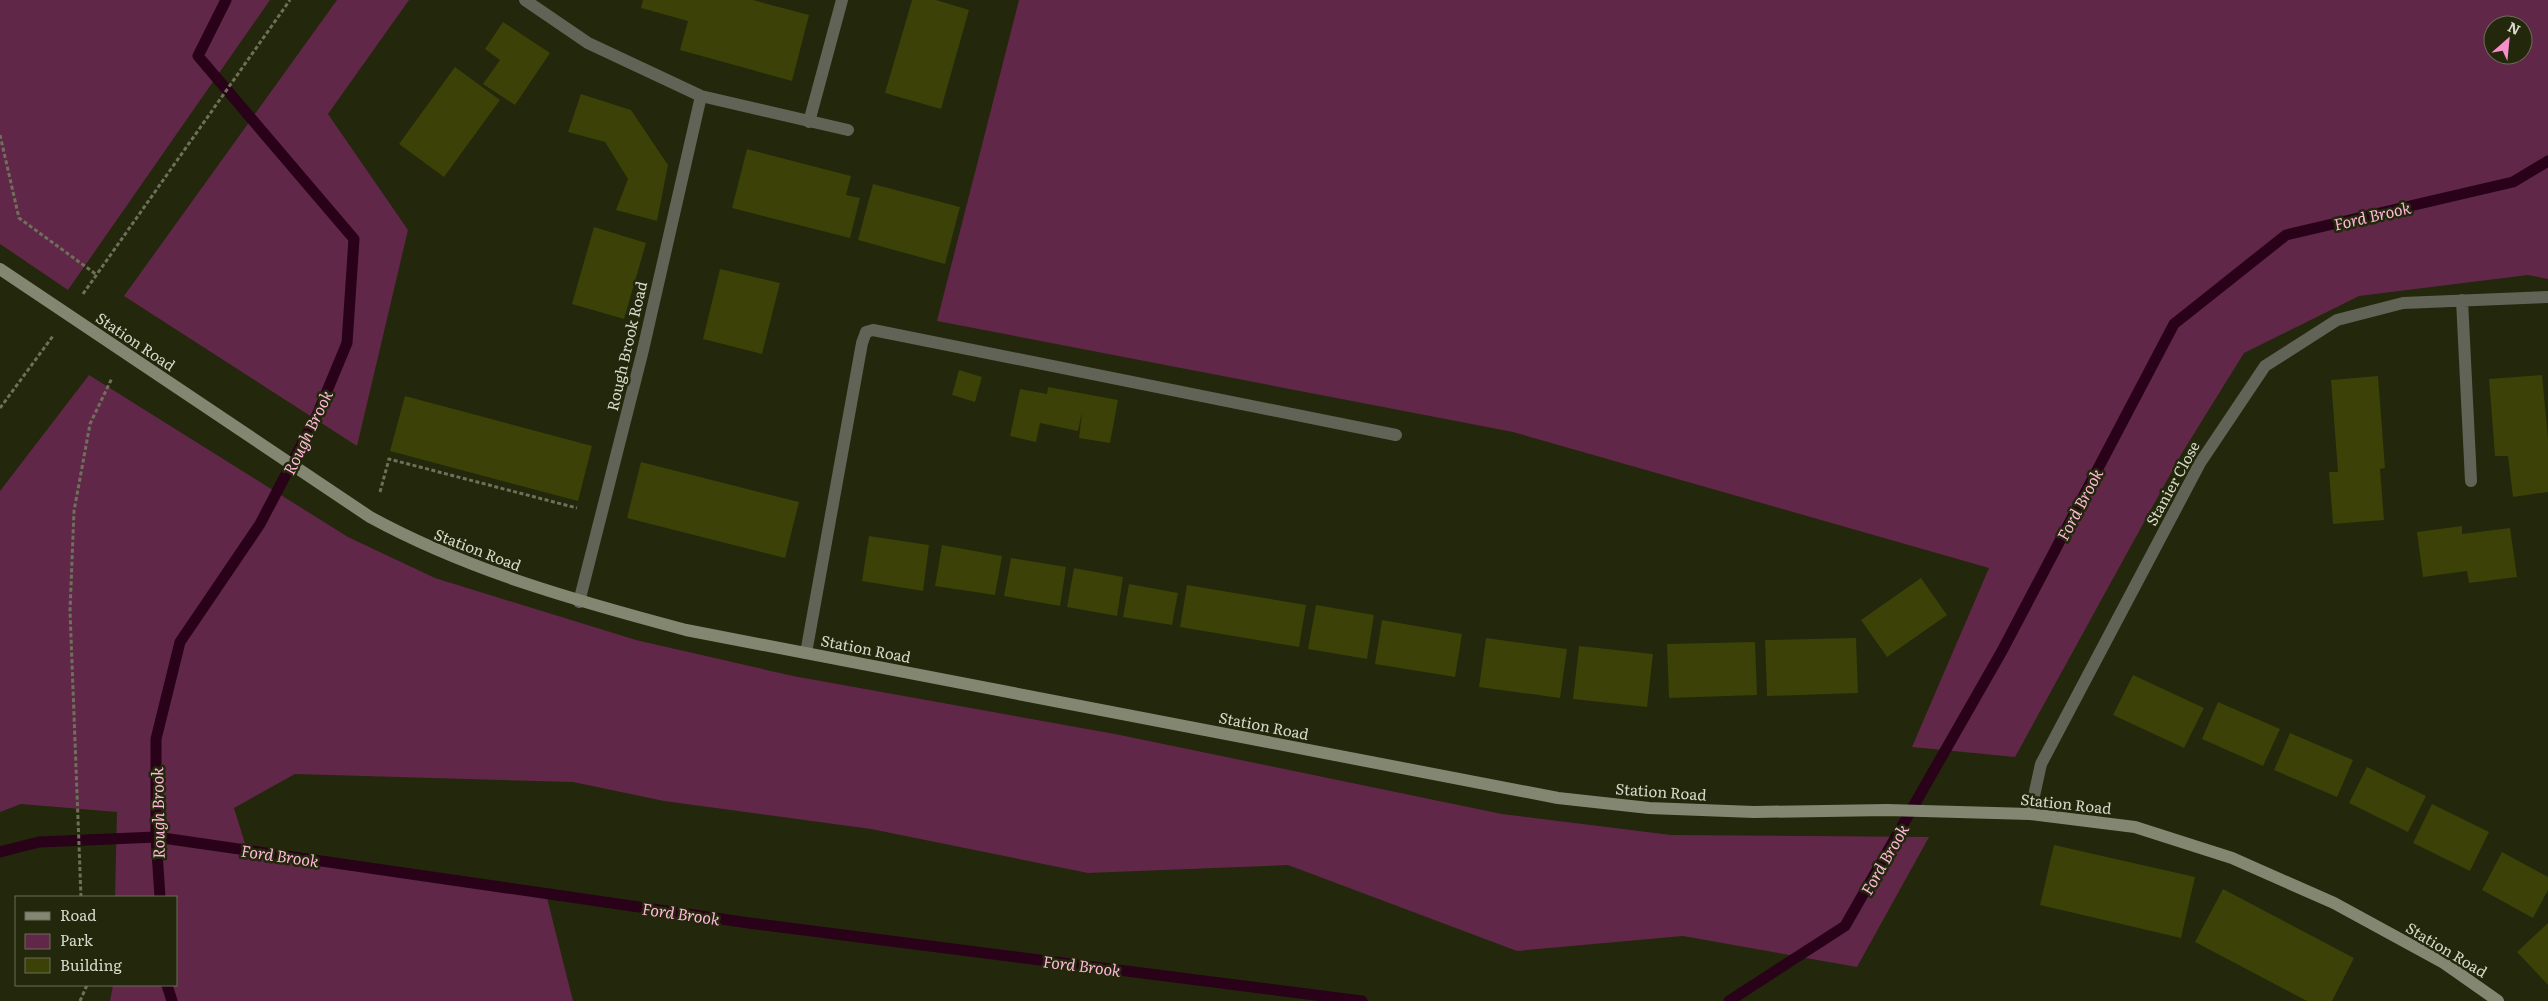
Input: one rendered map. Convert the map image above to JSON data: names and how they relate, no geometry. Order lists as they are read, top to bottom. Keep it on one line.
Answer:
{"streets":{"street":["Station Road","Rough Brook Road","Stanier Close"]},"crossings":[["Station Road","Rough Brook Road"],["Station Road","Stanier Close"]],"water":["Ford Brook","Rough Brook"],"legend":["Road","Park","Building"],"north":"top right"}
